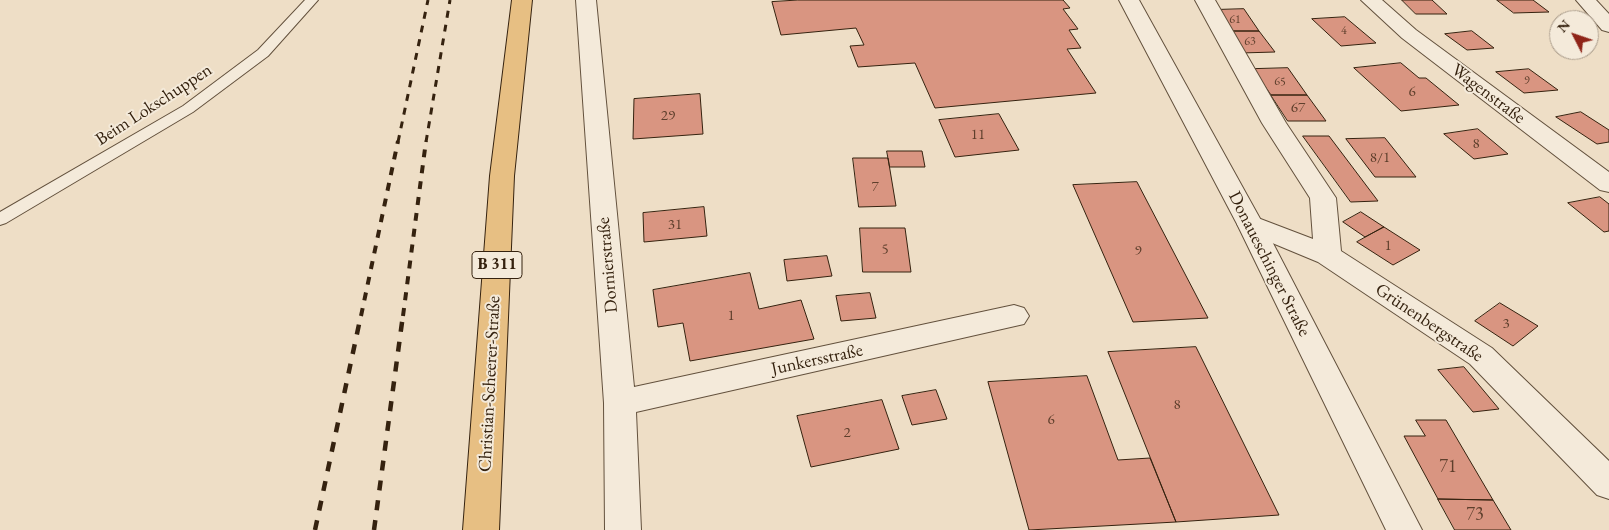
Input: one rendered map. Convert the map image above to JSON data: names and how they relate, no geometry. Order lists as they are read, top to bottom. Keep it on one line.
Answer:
{"streets":{"main road":["B 311","Christian-Scheerer-Straße"],"street":["Wagenstraße","Donaueschinger Straße","Dornierstraße","Grünenbergstraße","Junkersstraße"],"lane":["Beim Lokschuppen"]},"crossings":[["Donaueschinger Straße","Grünenbergstraße"],["Dornierstraße","Junkersstraße"]],"house_numbers":["61","4","63","9","65","6","67","29","11","8","8/1","7","31","1","5","9","1","3","8","6","2","71","73"],"north":"top left"}
